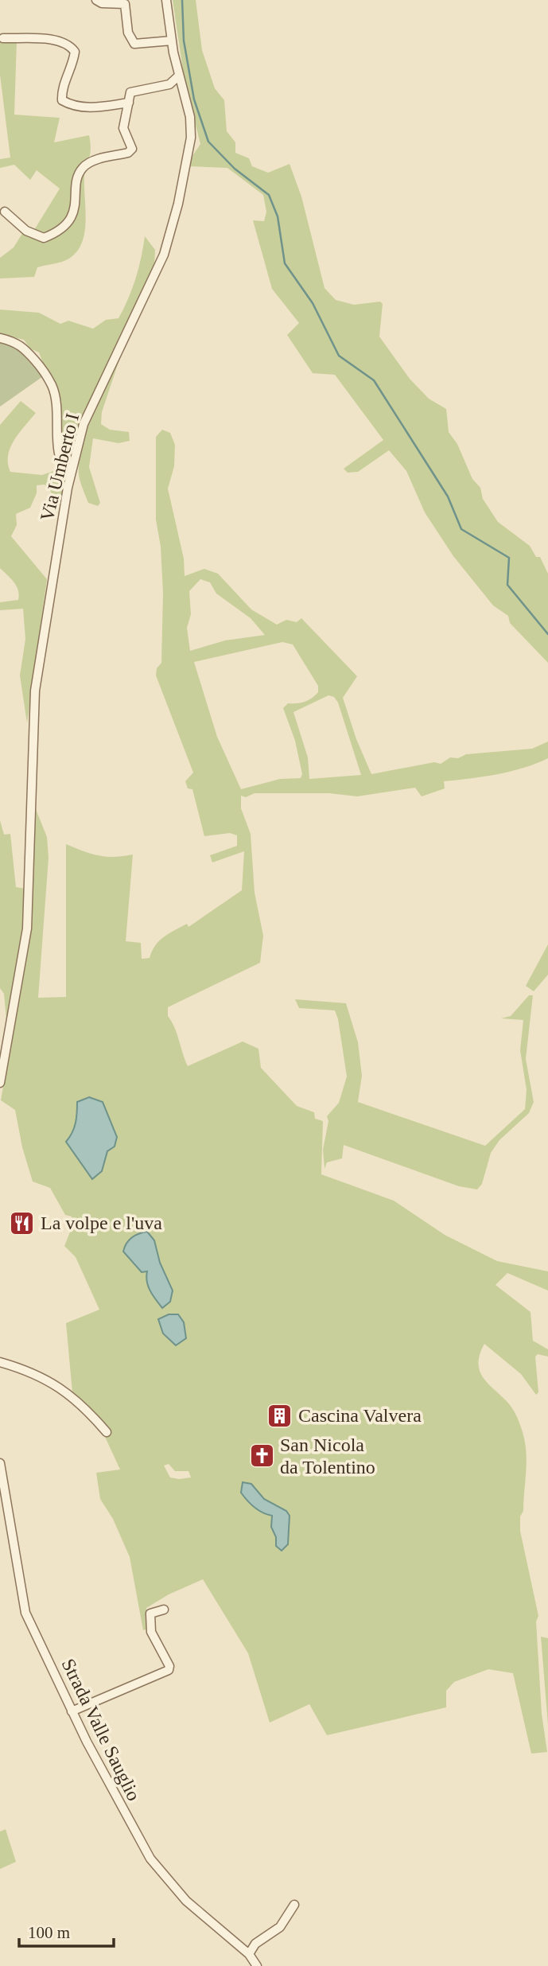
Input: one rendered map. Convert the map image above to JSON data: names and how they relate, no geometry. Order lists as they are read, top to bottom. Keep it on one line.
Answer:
{"streets":{"street":["Via Umberto I","Strada Valle Sauglio"]},"places":{"restaurant":["La volpe e l'uva"],"building":["Cascina Valvera"],"church":["San Nicola da Tolentino"]},"scale_bar":"100 m"}
